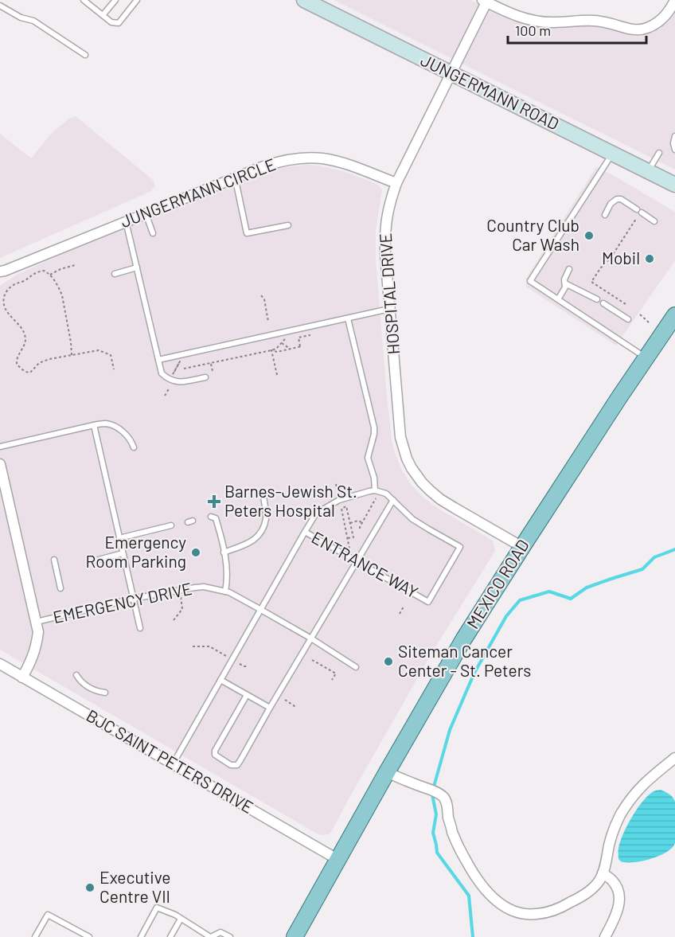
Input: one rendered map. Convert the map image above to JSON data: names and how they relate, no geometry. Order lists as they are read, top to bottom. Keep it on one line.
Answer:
{"streets":{"main road":["MEXICO ROAD"],"street":["JUNGERMANN ROAD","JUNGERMANN CIRCLE","HOSPITAL DRIVE","BJC SAINT PETERS DRIVE"],"lane":["ENTRANCE WAY","EMERGENCY DRIVE"]},"crossings":[["JUNGERMANN ROAD","HOSPITAL DRIVE"],["JUNGERMANN CIRCLE","HOSPITAL DRIVE"],["HOSPITAL DRIVE","MEXICO ROAD"],["ENTRANCE WAY","EMERGENCY DRIVE"],["ENTRANCE WAY","BJC SAINT PETERS DRIVE"],["MEXICO ROAD","BJC SAINT PETERS DRIVE"]],"places":{"other":["Country Club Car Wash","Mobil","Emergency Room Parking","Siteman Cancer Center - St. Peters","Executive Centre VII"],"health":["Barnes-Jewish St. Peters Hospital"]},"scale_bar":"100 m"}
